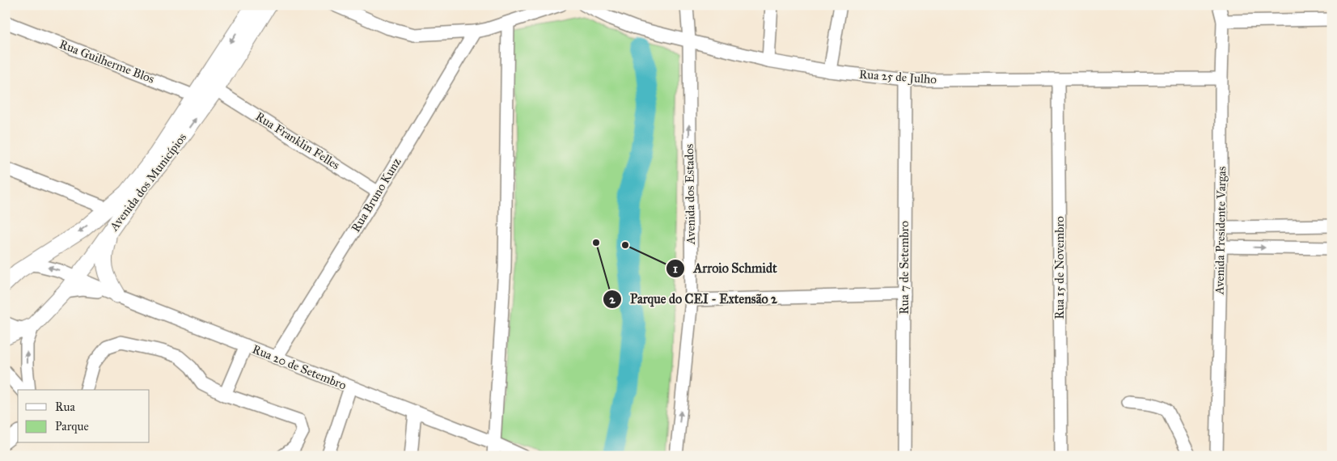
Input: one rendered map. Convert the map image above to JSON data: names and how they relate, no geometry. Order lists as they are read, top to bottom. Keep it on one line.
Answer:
{"streets":{"main road":["Avenida dos Municípios"],"street":["Rua Guilherme Blos","Rua 25 de Julho","Rua Franklin Felles","Avenida dos Estados","Rua Bruno Kunz","Avenida Presidente Vargas","Rua 7 de Setembro","Rua 15 de Novembro","Rua 20 de Setembro"]},"crossings":[["Rua Guilherme Blos","Avenida dos Municípios"],["Rua 25 de Julho","Avenida dos Estados"],["Rua 25 de Julho","Avenida Presidente Vargas"],["Rua 25 de Julho","Rua 7 de Setembro"],["Rua 25 de Julho","Rua 15 de Novembro"],["Rua Franklin Felles","Avenida dos Municípios"],["Rua Franklin Felles","Rua Bruno Kunz"],["Avenida dos Municípios","Rua 20 de Setembro"],["Rua Bruno Kunz","Rua 20 de Setembro"]],"one_way":["Avenida dos Estados"],"places":["Parque do CEI - Extensão 2","Arroio Schmidt"],"legend":["Rua","Parque"]}
